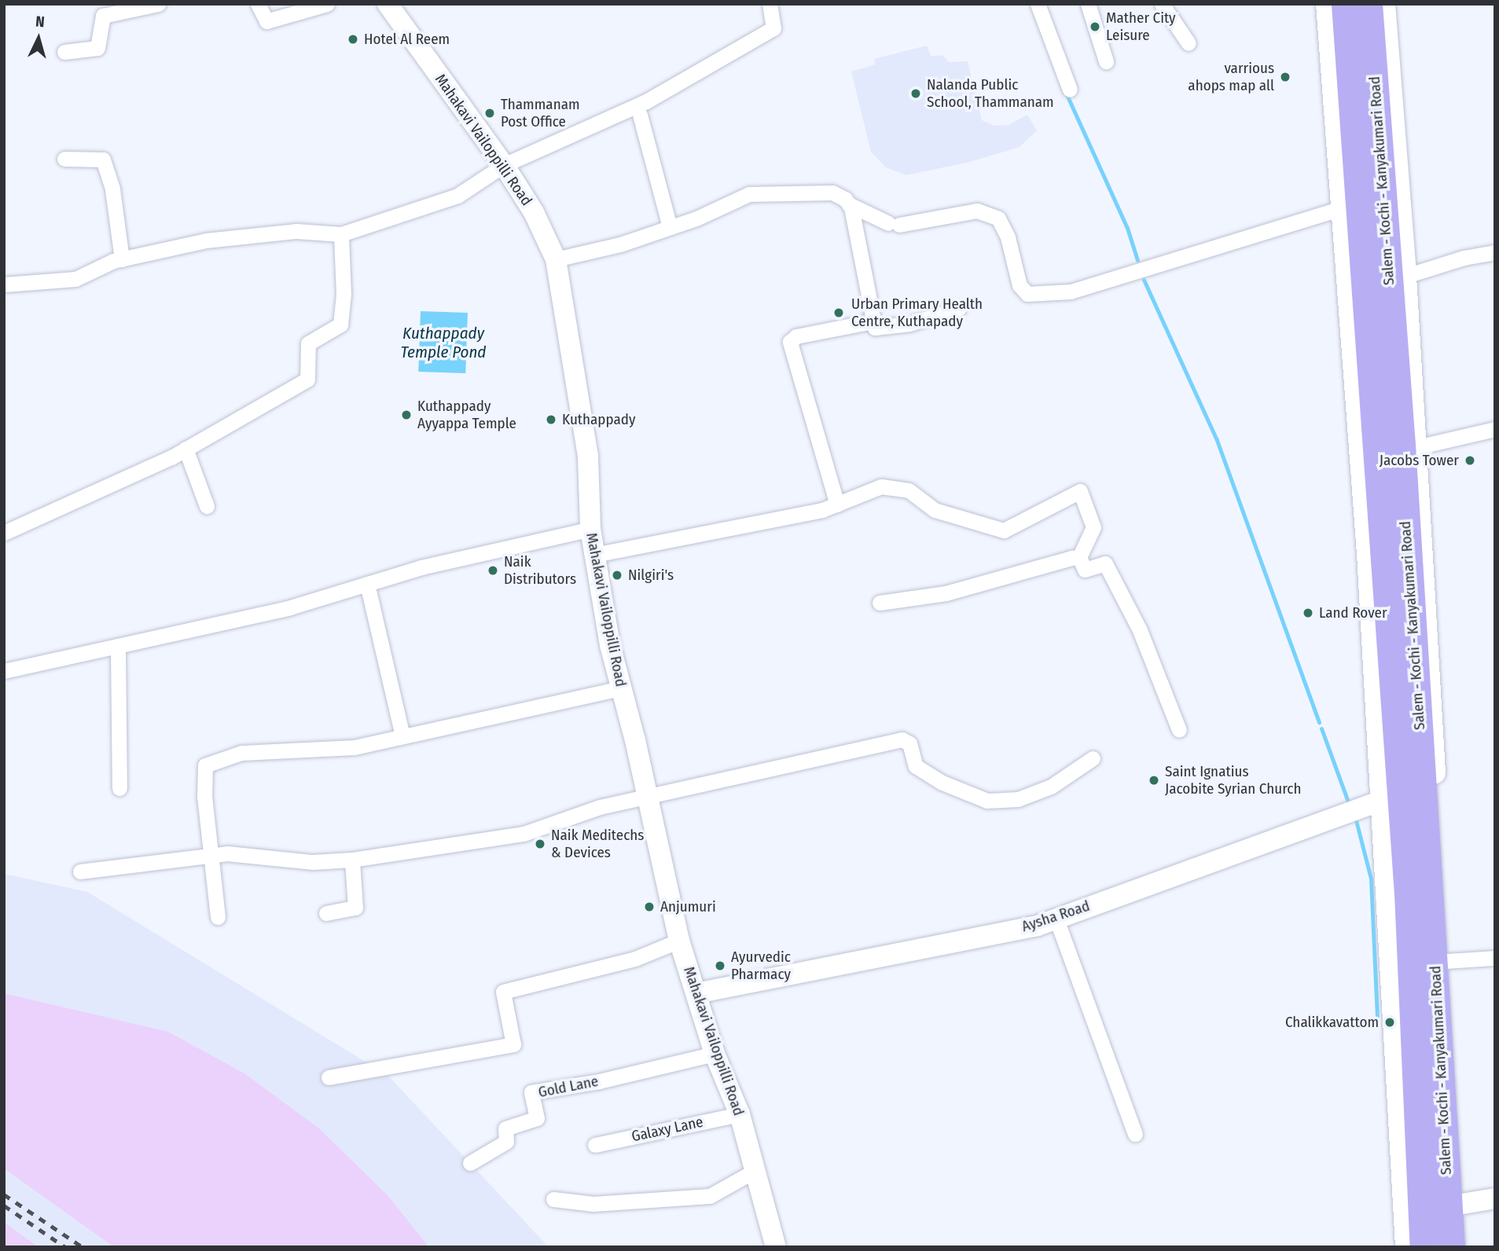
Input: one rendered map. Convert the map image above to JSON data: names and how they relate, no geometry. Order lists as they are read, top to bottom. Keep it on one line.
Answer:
{"streets":{"highway":["Salem - Kochi - Kanyakumari Road"],"street":["Mahakavi Vailoppilli Road","Aysha Road","Gold Lane","Galaxy Lane"]},"crossings":[["Mahakavi Vailoppilli Road","Aysha Road"],["Mahakavi Vailoppilli Road","Gold Lane"],["Mahakavi Vailoppilli Road","Galaxy Lane"],["Salem - Kochi - Kanyakumari Road","Aysha Road"]],"water":["Kuthappady Temple Pond"],"places":["Mather City Leisure","Hotel Al Reem","varrious ahops map all","Nalanda Public School, Thammanam","Thammanam Post Office","Urban Primary Health Centre, Kuthapady","Kuthappady Ayyappa Temple","Kuthappady","Jacobs Tower","Naik Distributors","Nilgiri's","Land Rover","Saint Ignatius Jacobite Syrian Church","Naik Meditechs & Devices","Anjumuri","Ayurvedic Pharmacy","Chalikkavattom"],"north":"top"}
